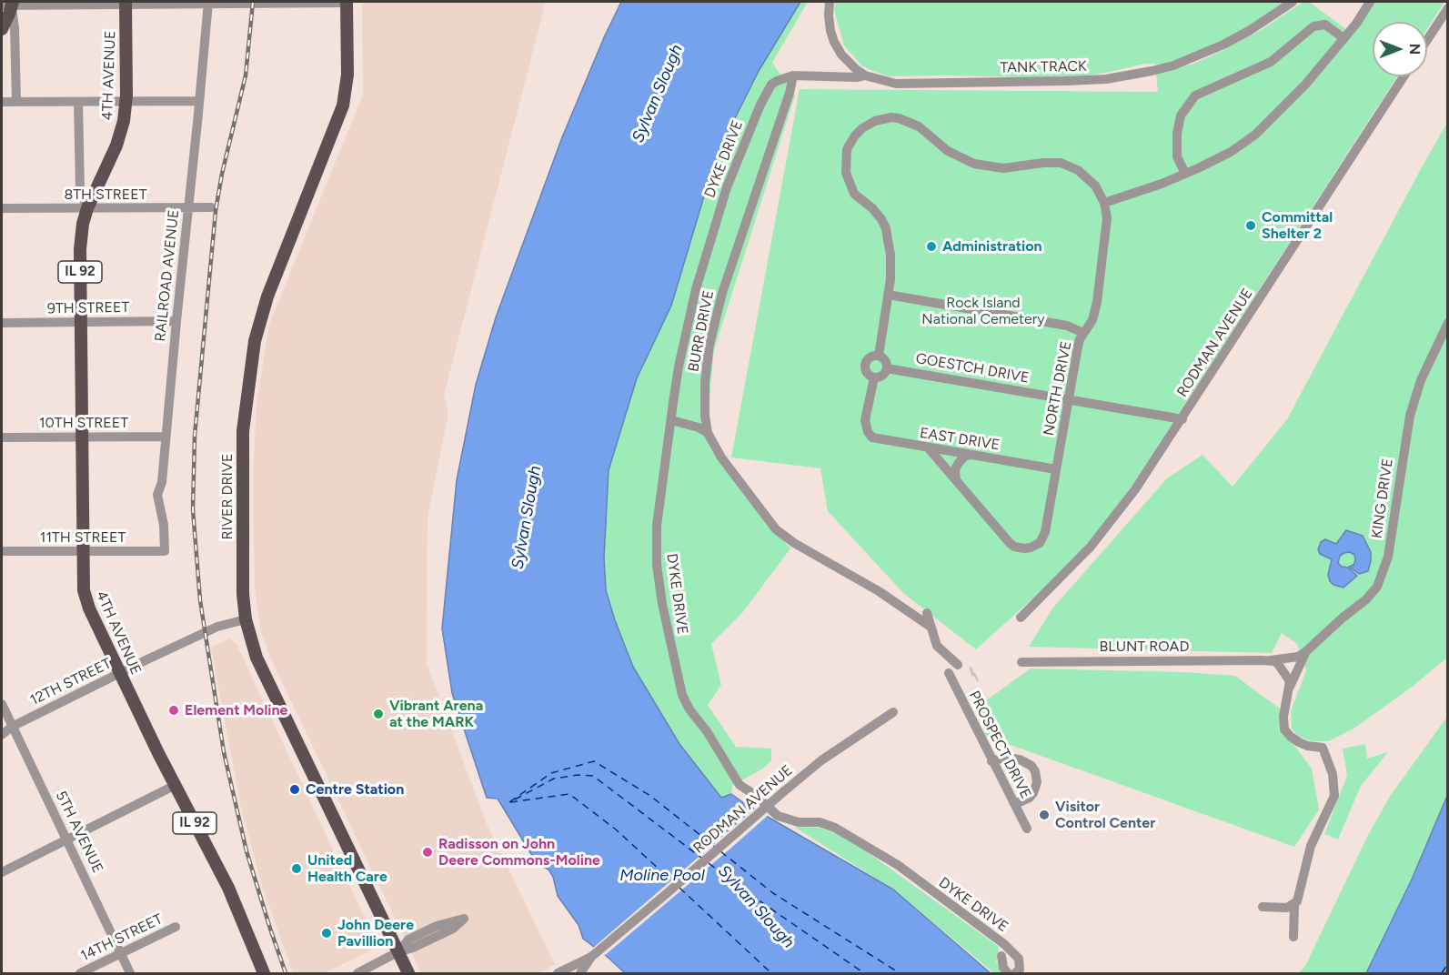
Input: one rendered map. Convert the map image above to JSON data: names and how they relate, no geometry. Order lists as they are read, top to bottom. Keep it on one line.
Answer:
{"streets":{"main road":["4TH AVENUE","IL 92","RIVER DRIVE"],"street":["TANK TRACK","DYKE DRIVE","8TH STREET","RAILROAD AVENUE","9TH STREET","BURR DRIVE","RODMAN AVENUE","GOESTCH DRIVE","NORTH DRIVE","10TH STREET","EAST DRIVE","KING DRIVE","11TH STREET","BLUNT ROAD","12TH STREET","PROSPECT DRIVE","5TH AVENUE","14TH STREET"]},"crossings":[["4TH AVENUE","8TH STREET"],["4TH AVENUE","9TH STREET"],["4TH AVENUE","10TH STREET"],["4TH AVENUE","11TH STREET"],["4TH AVENUE","12TH STREET"],["DYKE DRIVE","BURR DRIVE"],["8TH STREET","RAILROAD AVENUE"],["RAILROAD AVENUE","9TH STREET"],["RAILROAD AVENUE","10TH STREET"],["RAILROAD AVENUE","11TH STREET"],["RODMAN AVENUE","GOESTCH DRIVE"],["GOESTCH DRIVE","NORTH DRIVE"],["GOESTCH DRIVE","EAST DRIVE"],["NORTH DRIVE","EAST DRIVE"],["RIVER DRIVE","12TH STREET"],["KING DRIVE","BLUNT ROAD"],["12TH STREET","5TH AVENUE"],["5TH AVENUE","14TH STREET"]],"water":["Sylvan Slough","Moline Pool"],"parks":["Rock Island National Cemetery"],"places":["Committal Shelter 2","Administration","Element Moline","Vibrant Arena at the MARK","Centre Station","Visitor Control Center","Radisson on John Deere Commons-Moline","United Health Care","John Deere Pavillion"],"north":"right"}
